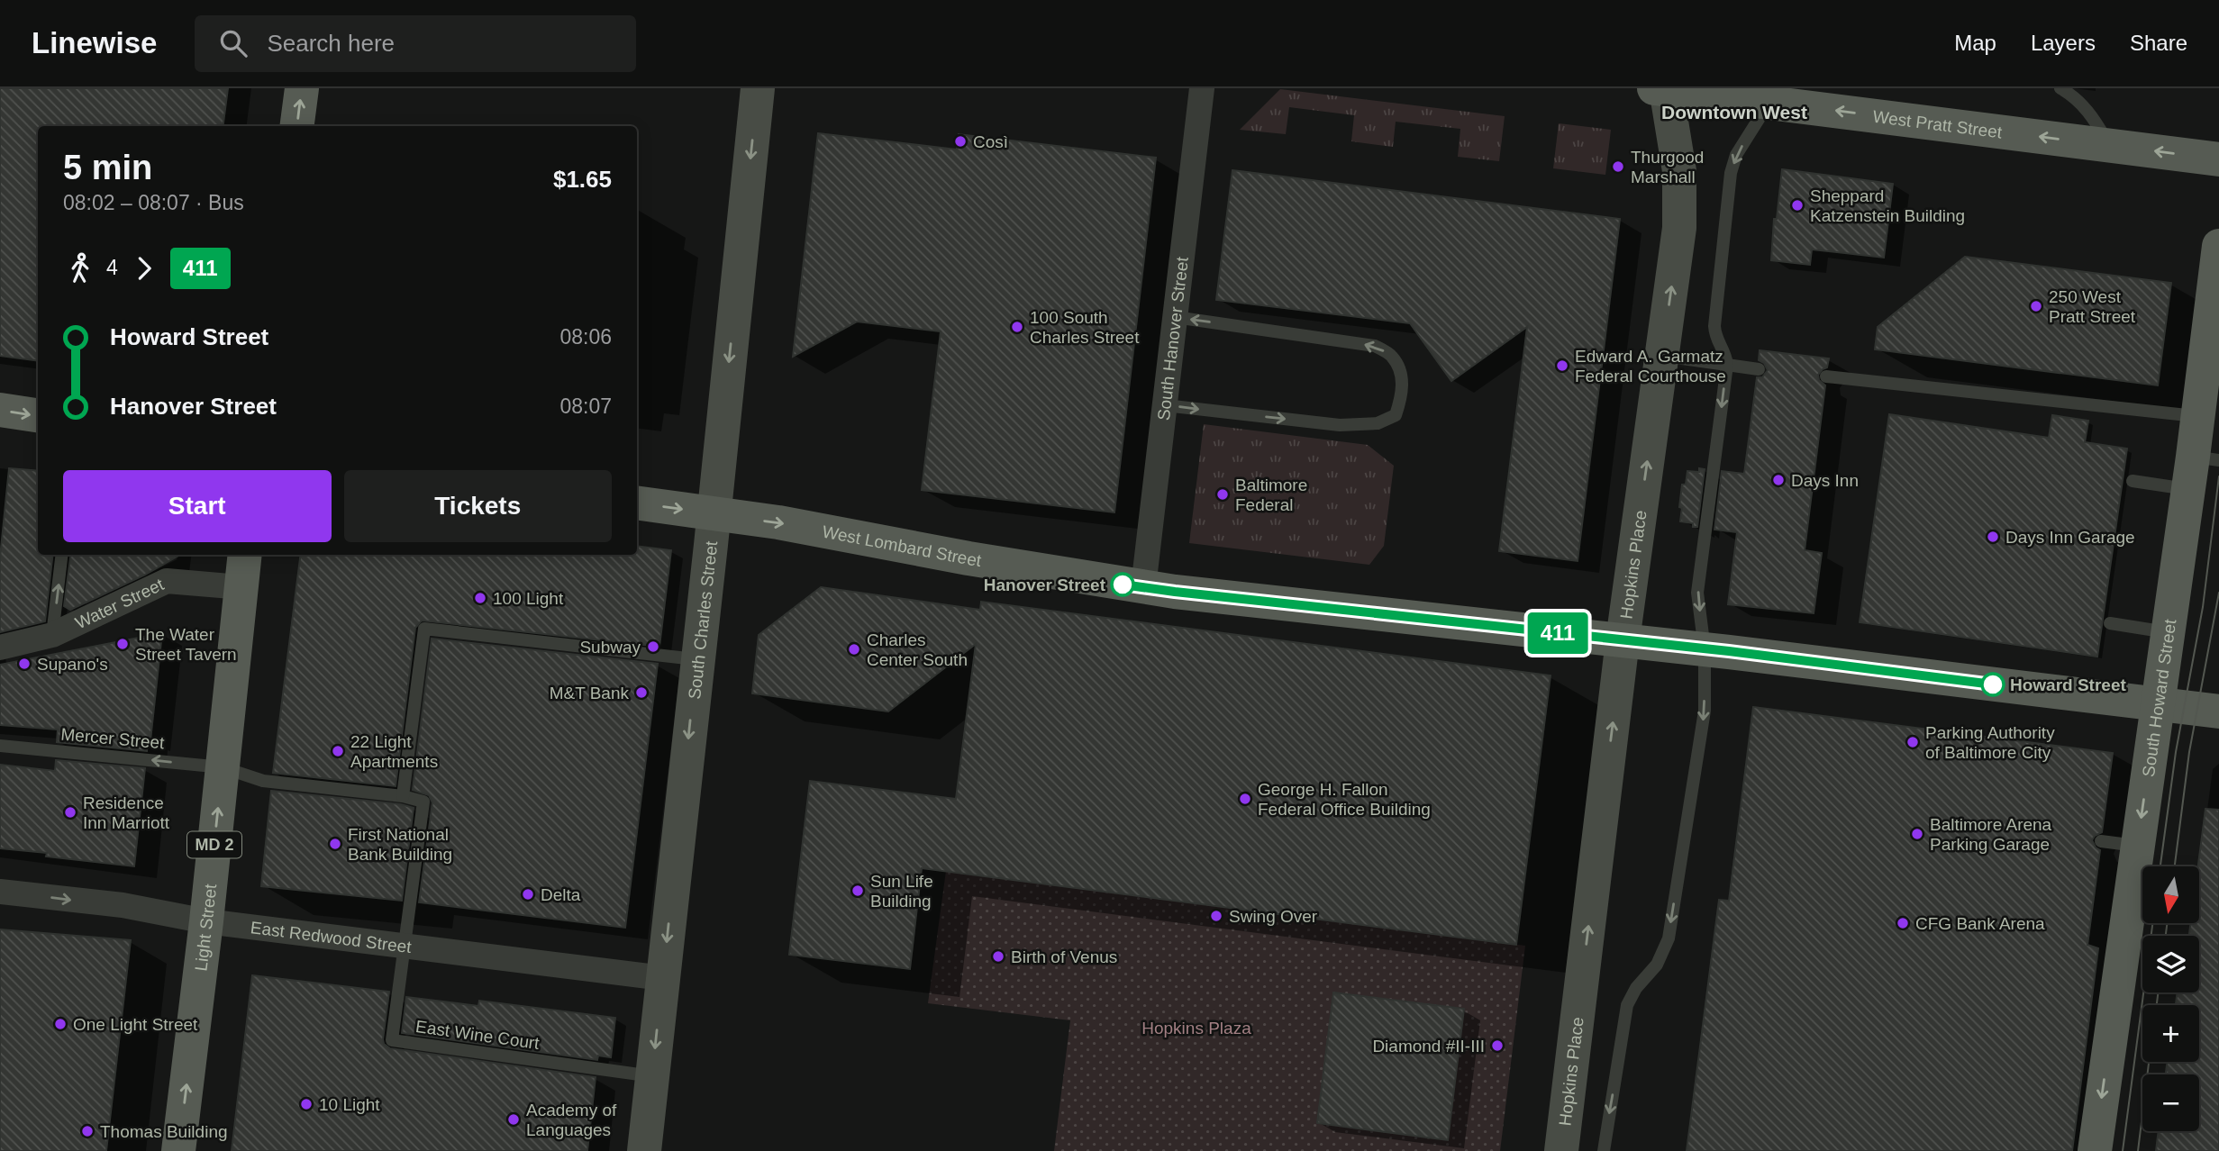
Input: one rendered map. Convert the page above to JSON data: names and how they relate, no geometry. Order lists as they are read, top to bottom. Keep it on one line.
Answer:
{"streets":{"main road":["West Pratt Street","West Lombard Street","Hopkins Place","South Charles Street","South Howard Street","MD 2","Light Street"],"street":["South Hanover Street","Water Street","East Redwood Street"],"lane":["Mercer Street","East Wine Court"]},"crossings":[["West Pratt Street","Hopkins Place"],["South Hanover Street","West Lombard Street"],["West Lombard Street","Hopkins Place"],["West Lombard Street","South Charles Street"],["West Lombard Street","South Howard Street"],["Water Street","Light Street"],["South Charles Street","East Redwood Street"],["South Charles Street","East Wine Court"],["Mercer Street","Light Street"],["Light Street","East Redwood Street"],["East Redwood Street","East Wine Court"]],"one_way":["West Pratt Street","Hopkins Place","South Charles Street","South Howard Street","Mercer Street","Light Street"],"districts":["Downtown West"],"parks":["Hopkins Plaza"],"places":["Così","Thurgood Marshall","Sheppard Katzenstein Building","250 West Pratt Street","100 South Charles Street","Edward A. Garmatz Federal Courthouse","Days Inn","Baltimore Federal","Days Inn Garage","Hanover Street","100 Light","The Water Street Tavern","Subway","Charles Center South","Supano's","Howard Street","M&T Bank","Parking Authority of Baltimore City","22 Light Apartments","George H. Fallon Federal Office Building","Residence Inn Marriott","Baltimore Arena Parking Garage","First National Bank Building","Sun Life Building","Delta","Swing Over","CFG Bank Arena","Birth of Venus","One Light Street","Diamond #II-III","10 Light","Academy of Languages","Thomas Building"],"lines":["bus line 411"],"north":"bottom","page":{"header":"Linewise","search":"Search here","nav":["Map","Layers","Share"],"on_map":"411","heading":["5 min","08:02 – 08:07 · Bus","$1.65"],"legs":["4","411"],"list":[{"name":"Howard Street","value":"08:06"},{"name":"Hanover Street","value":"08:07"}],"buttons":["Start","Tickets"],"map_buttons":["+","−"]}}
